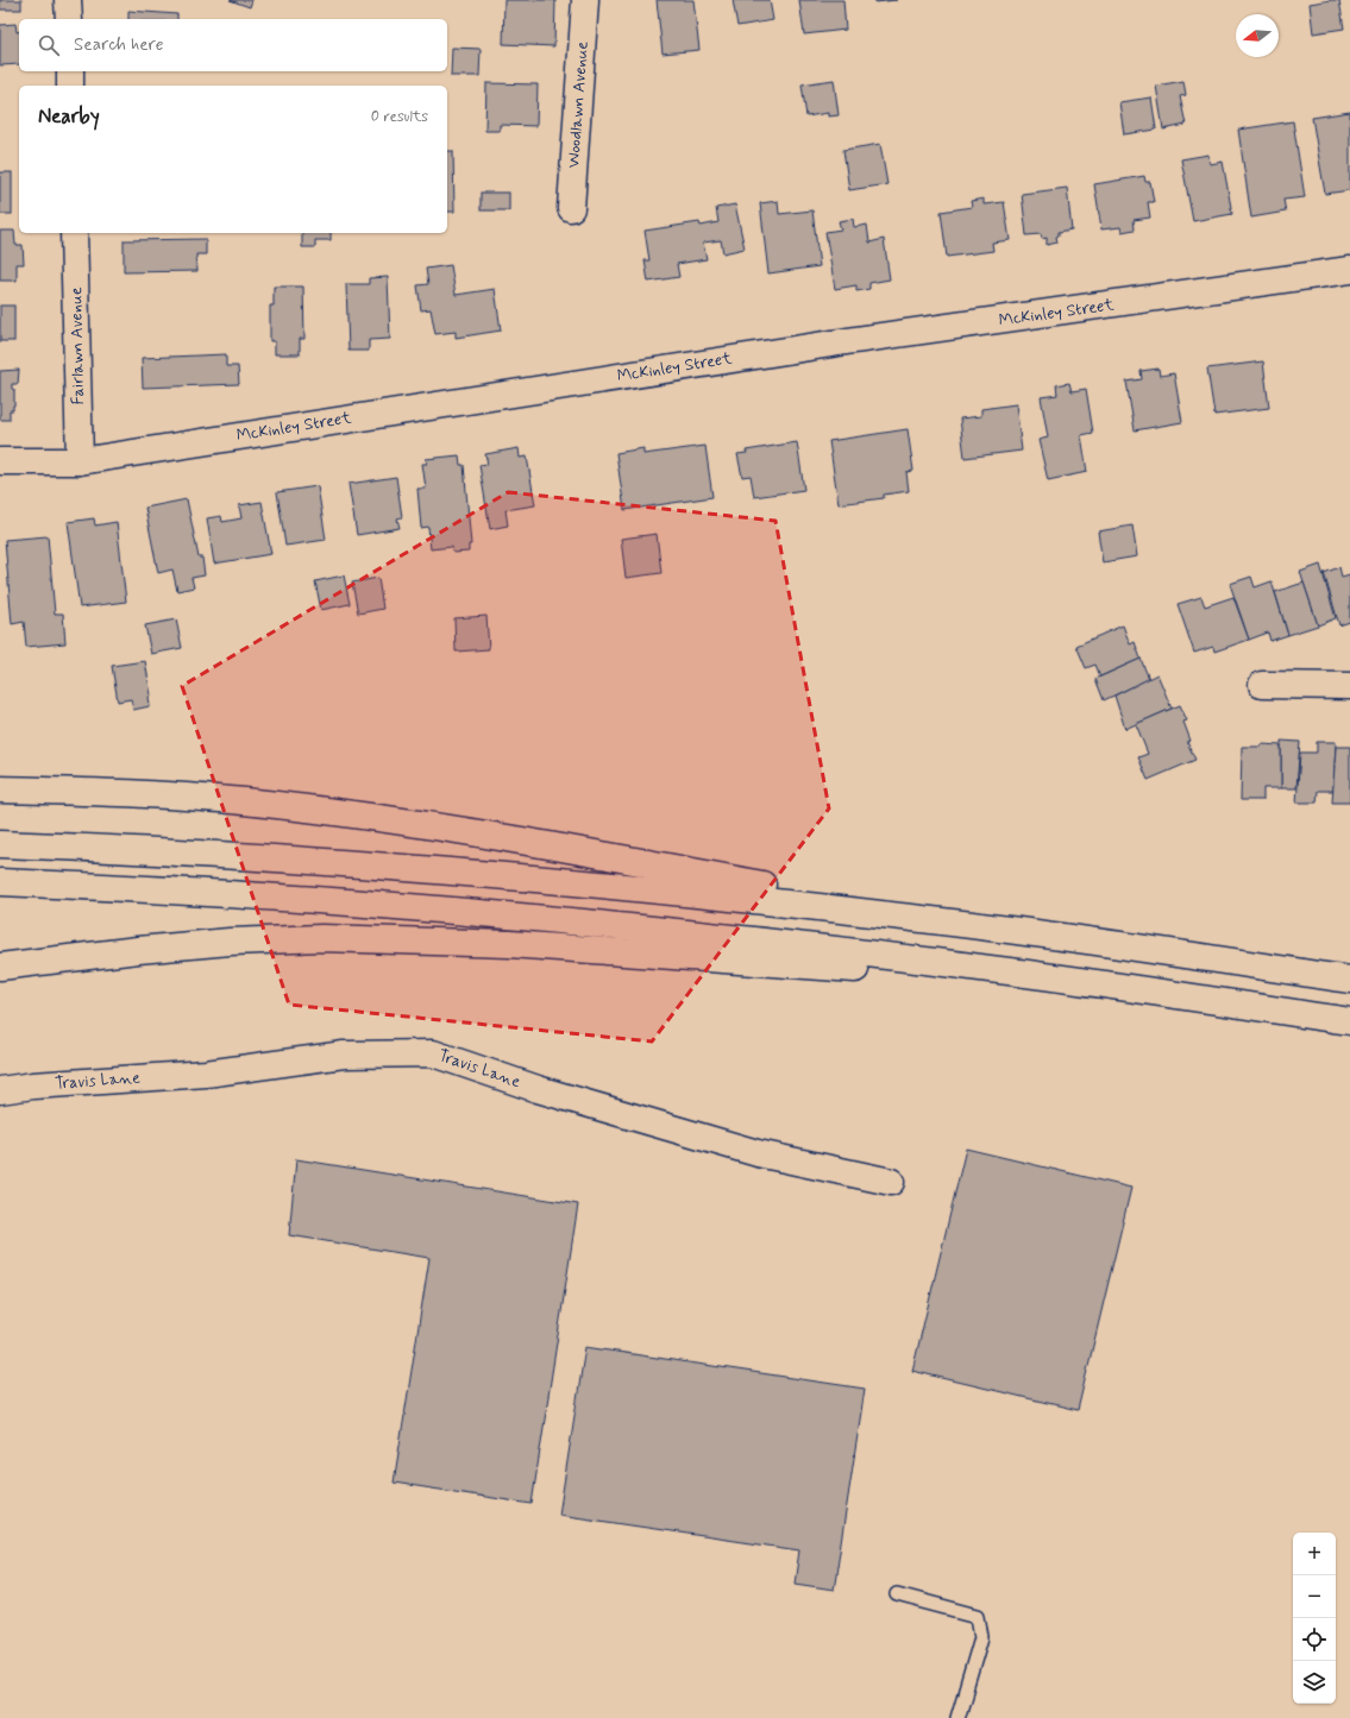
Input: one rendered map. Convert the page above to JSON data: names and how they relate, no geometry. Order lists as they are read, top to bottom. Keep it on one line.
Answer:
{"streets":{"main road":["Woodlawn Avenue","McKinley Street","Fairlawn Avenue","Travis Lane"]},"crossings":[["McKinley Street","Fairlawn Avenue"]],"north":"left","page":{"search":"Search here","heading":["Nearby","0 results"],"map_buttons":["+","−"]}}
